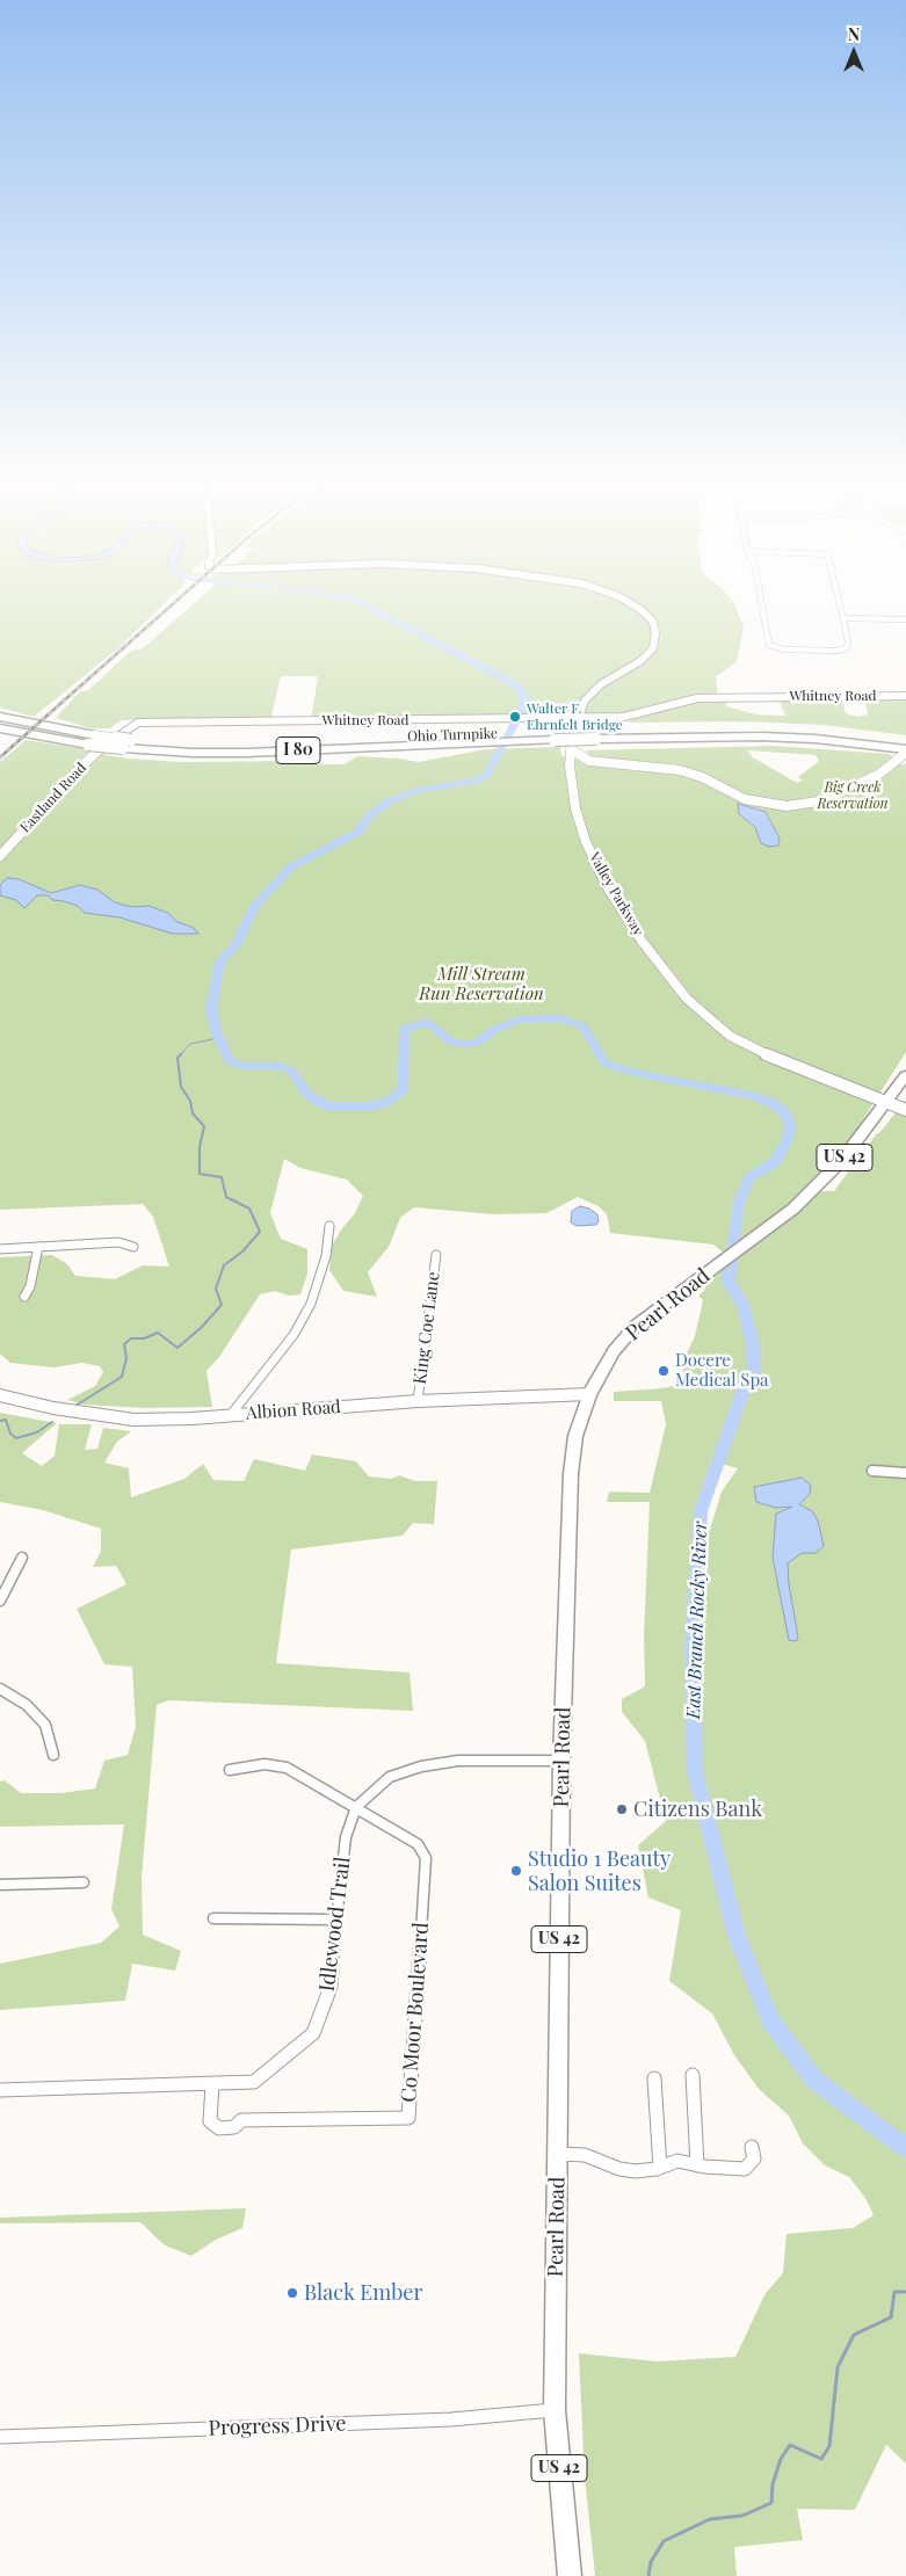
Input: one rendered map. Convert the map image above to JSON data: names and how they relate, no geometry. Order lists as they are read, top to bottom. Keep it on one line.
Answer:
{"streets":{"highway":["Ohio Turnpike","I 80"],"main road":["US 42","Pearl Road"],"street":["Whitney Road","Eastland Road","Valley Parkway","King Coe Lane","Albion Road","Idlewood Trail","Co Moor Boulevard","Progress Drive"]},"crossings":[["Whitney Road","Eastland Road"],["Whitney Road","Valley Parkway"],["Valley Parkway","Pearl Road"],["Pearl Road","Albion Road"],["Pearl Road","Idlewood Trail"],["Pearl Road","Progress Drive"],["King Coe Lane","Albion Road"],["Idlewood Trail","Co Moor Boulevard"]],"water":["East Branch Rocky River"],"parks":["Big Creek Reservation","Mill Stream Run Reservation"],"places":["Walter F. Ehrnfelt Bridge","Docere Medical Spa","Citizens Bank","Studio 1 Beauty Salon Suites","Black Ember"],"north":"top"}
